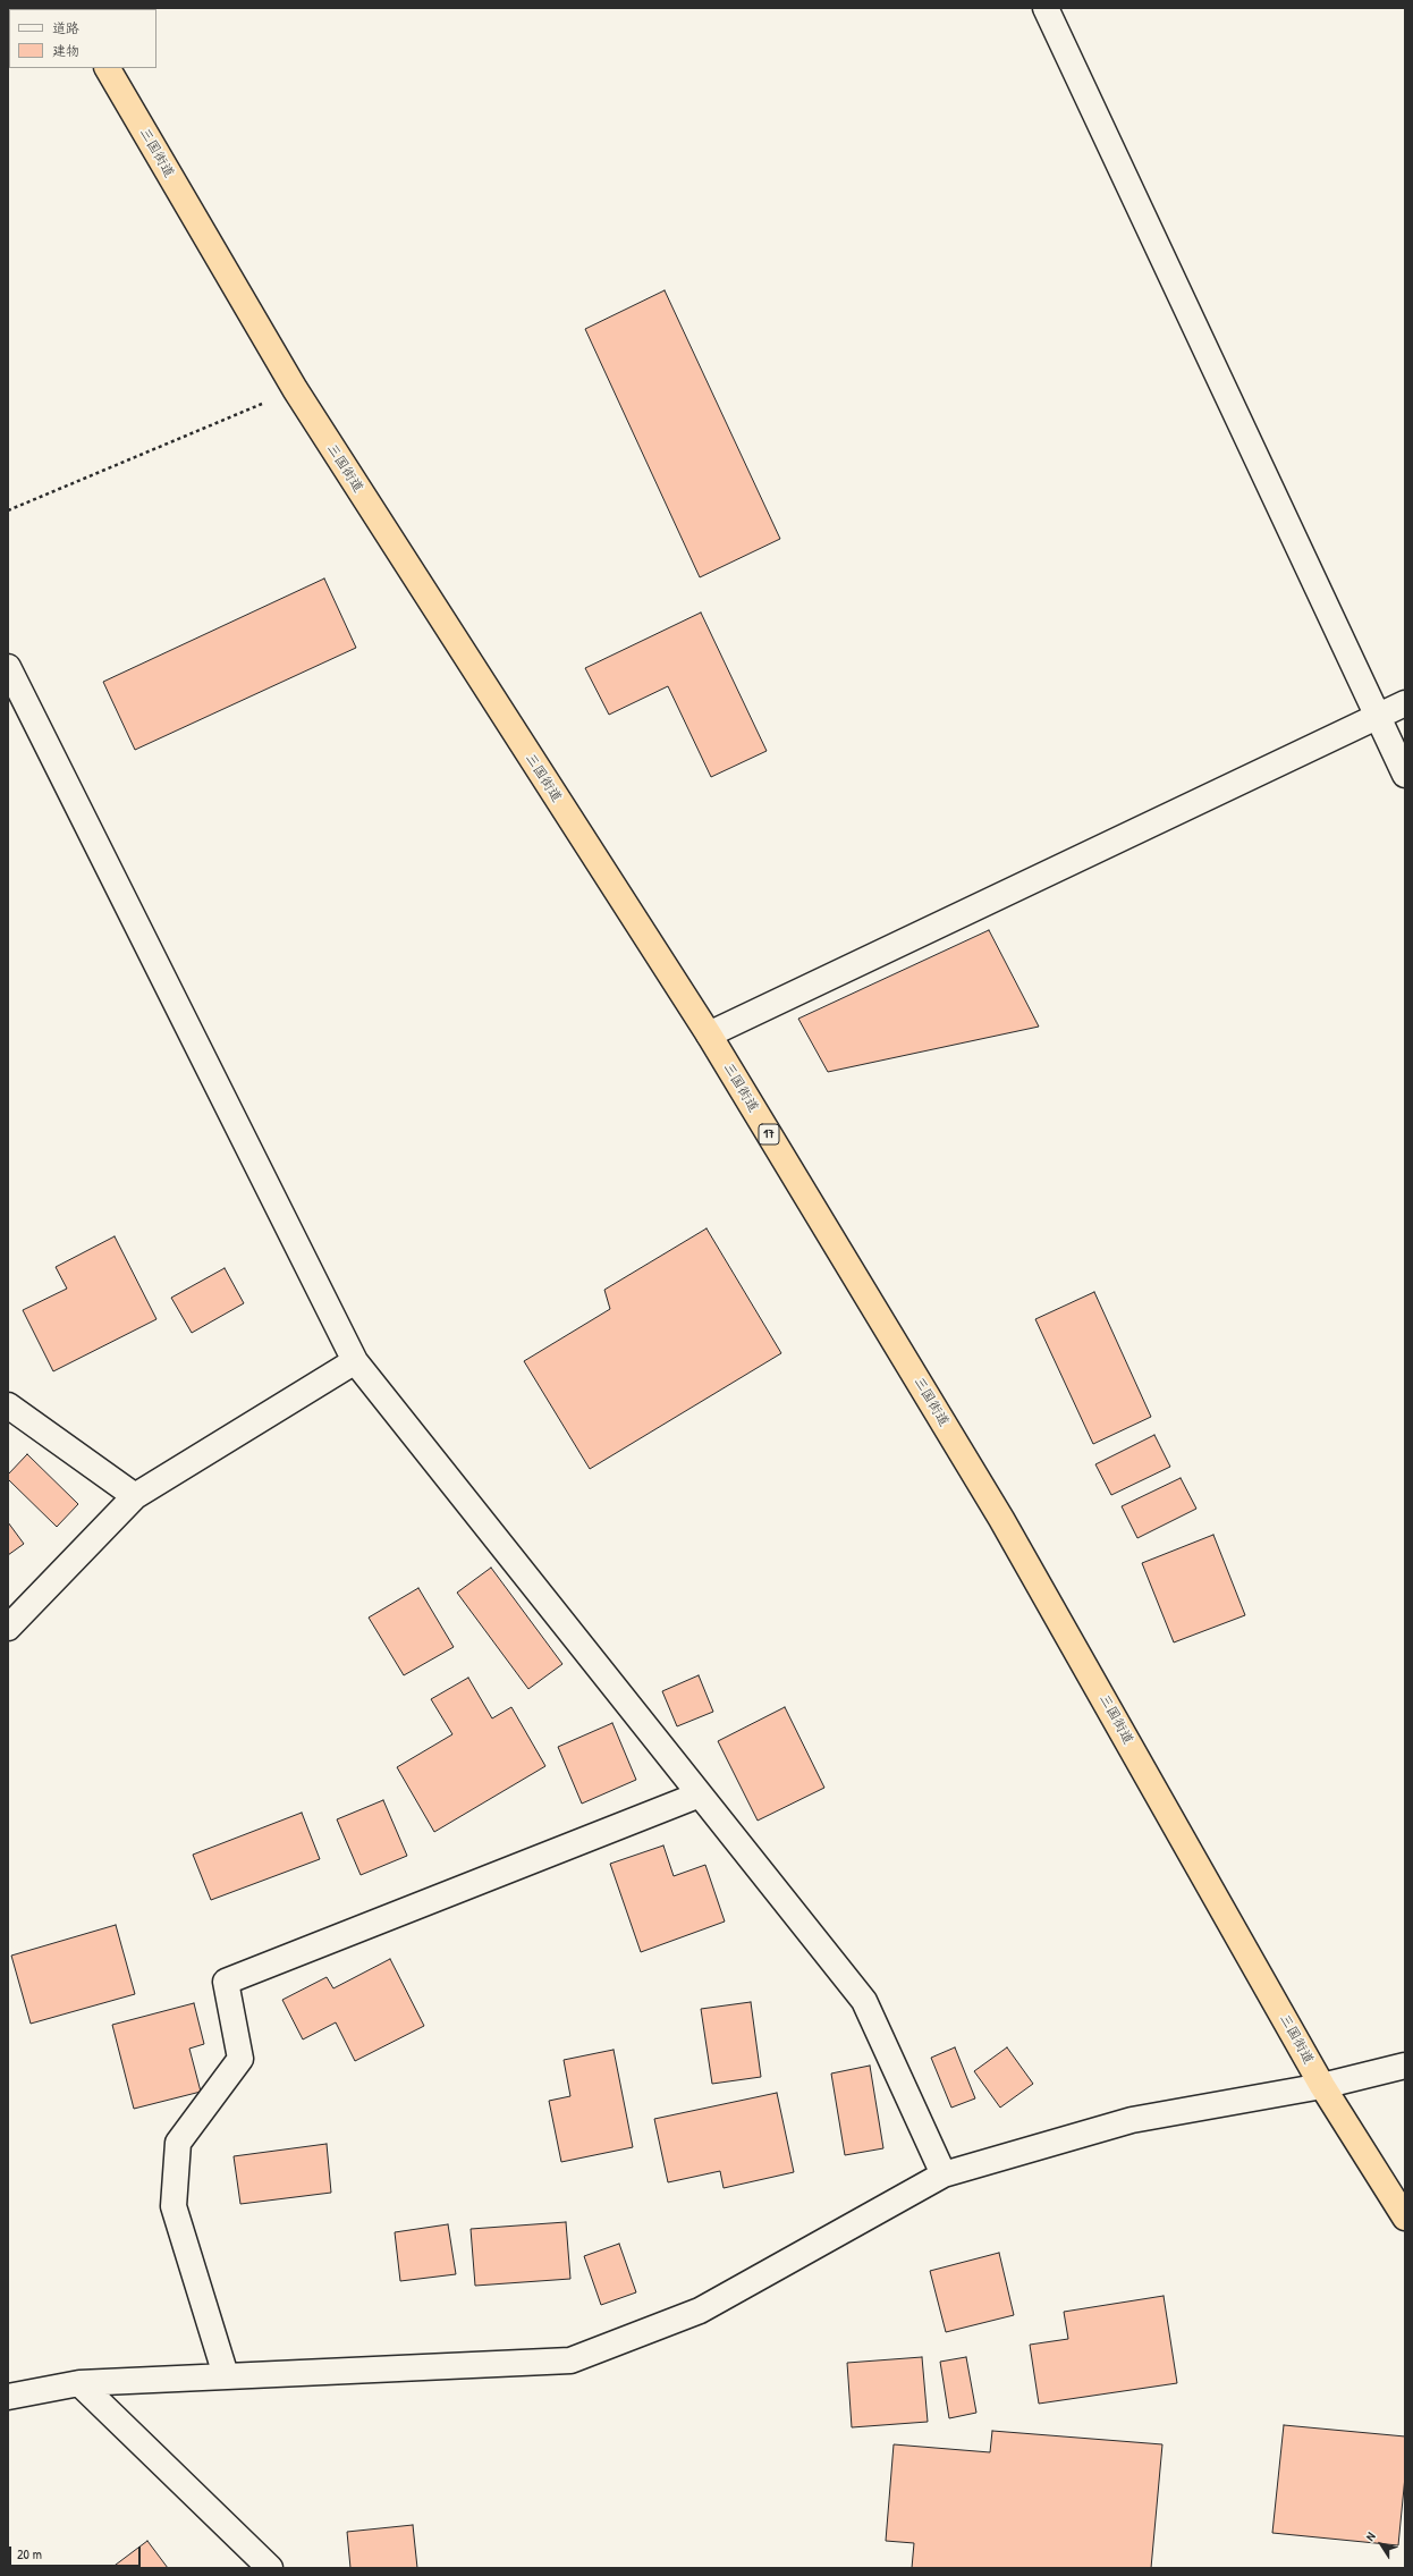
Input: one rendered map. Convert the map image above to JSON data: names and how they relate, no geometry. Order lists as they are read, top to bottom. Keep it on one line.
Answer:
{"streets":{"highway":["三国街道","17"]},"legend":["道路","建物"],"scale_bar":"20 m","north":"top left"}
